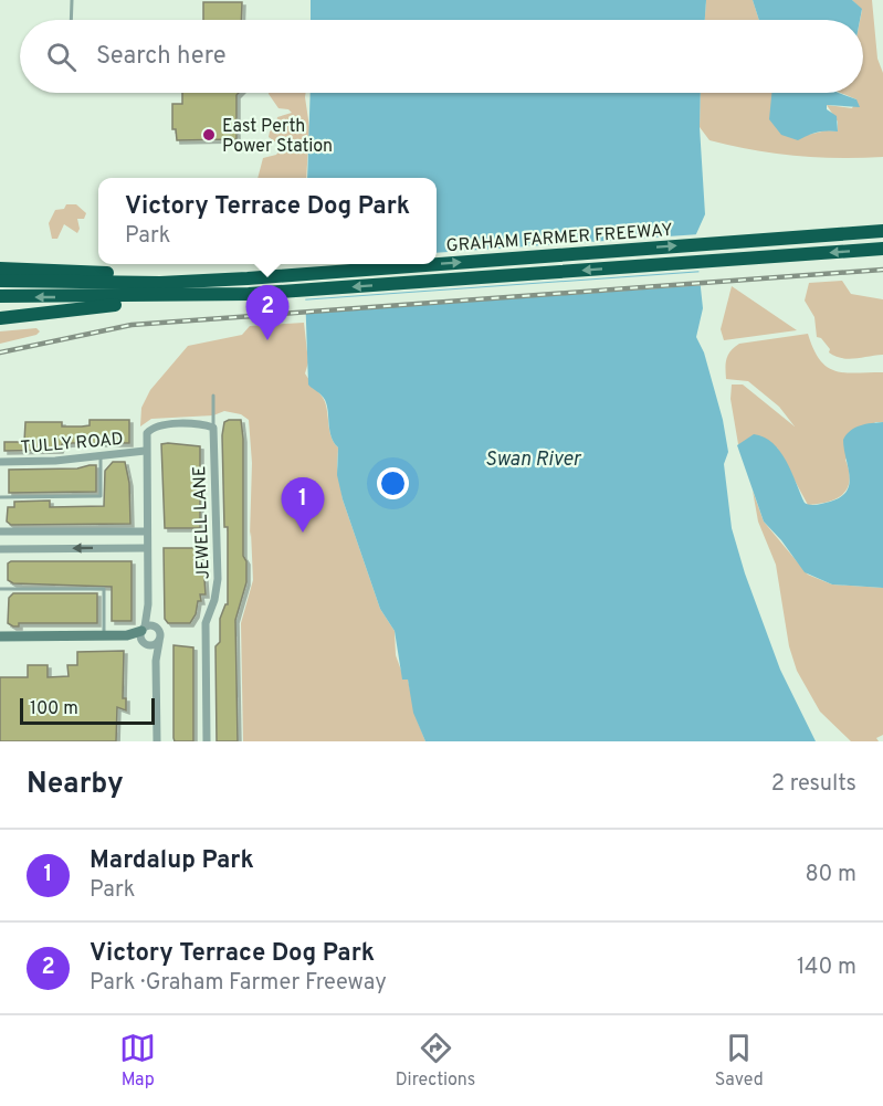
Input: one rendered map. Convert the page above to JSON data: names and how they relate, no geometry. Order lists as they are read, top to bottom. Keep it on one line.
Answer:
{"streets":{"highway":["GRAHAM FARMER FREEWAY"],"street":["TULLY ROAD","JEWELL LANE"]},"water":["Swan River"],"places":["East Perth Power Station"],"scale_bar":"100 m","page":{"search":"Search here","popup":["Victory Terrace Dog Park","Park"],"pins":["2","1"],"scale":"100 m","heading":["Nearby","2 results"],"list":[{"mark":"1","name":"Mardalup Park","note":"Park","value":"80 m"},{"mark":"2","name":"Victory Terrace Dog Park","note":"Park · Graham Farmer Freeway","value":"140 m"}],"nav":["Map","Directions","Saved"]}}
